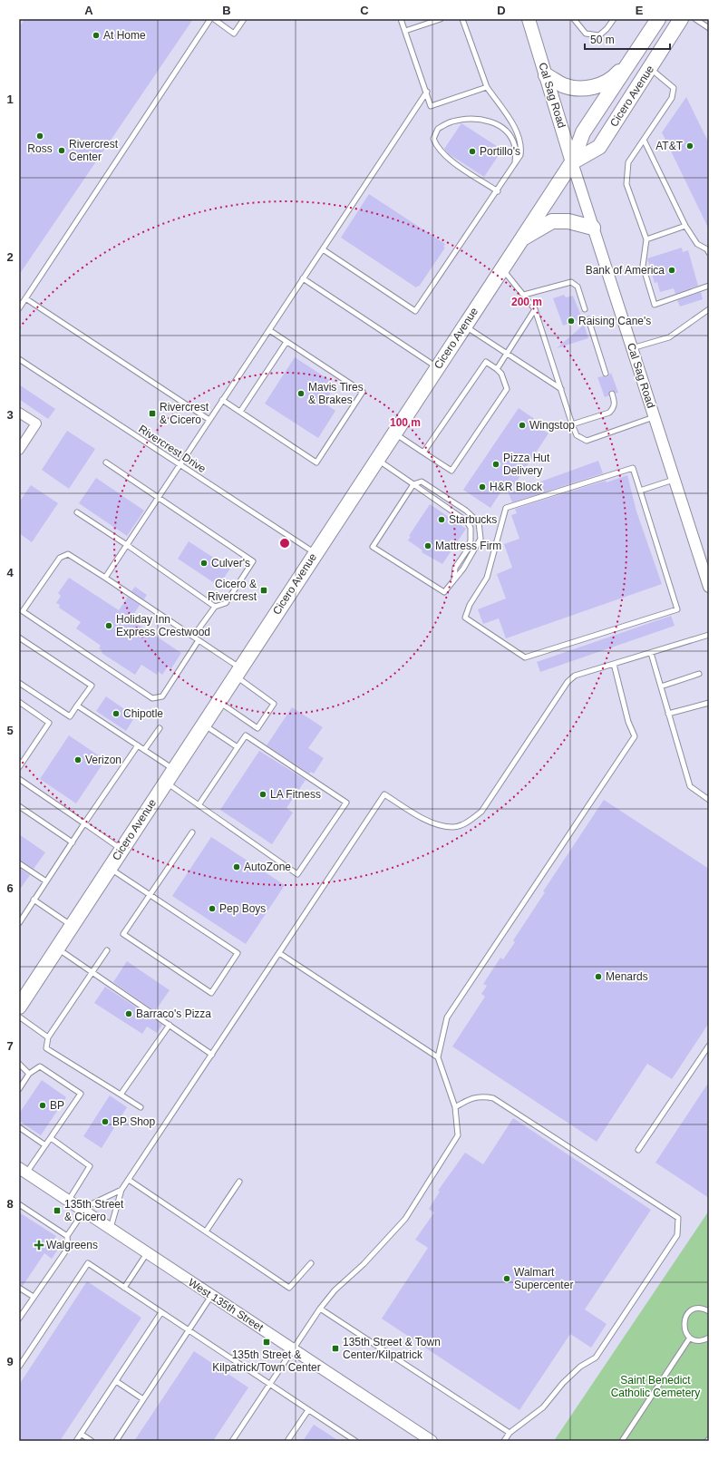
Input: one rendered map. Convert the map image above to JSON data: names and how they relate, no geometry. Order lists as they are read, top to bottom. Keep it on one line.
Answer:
{"streets":{"main road":["Cal Sag Road","Cicero Avenue"],"street":["West 135th Street"],"lane":["Rivercrest Drive"]},"crossings":[["Cal Sag Road","Cicero Avenue"],["Cicero Avenue","Rivercrest Drive"]],"parks":["Saint Benedict Catholic Cemetery"],"places":{"other":["At Home","Ross","AT&T","Rivercrest Center","Portillo's","Bank of America","Raising Cane's","Mavis Tires & Brakes","Wingstop","Pizza Hut Delivery","H&R Block","Starbucks","Mattress Firm","Culver's","Holiday Inn Express Crestwood","Chipotle","Verizon","LA Fitness","AutoZone","Pep Boys","Menards","Barraco's Pizza","BP","BP Shop","Walmart Supercenter"],"transit":["Rivercrest & Cicero","Cicero & Rivercrest","135th Street & Cicero","135th Street & Kilpatrick/Town Center","135th Street & Town Center/Kilpatrick"],"health":["Walgreens"]},"scale_bar":"50 m","grid":{"columns":["A","B","C","D","E"],"rows":["1","2","3","4","5","6","7","8","9"]},"rings":["200 m","100 m"]}
